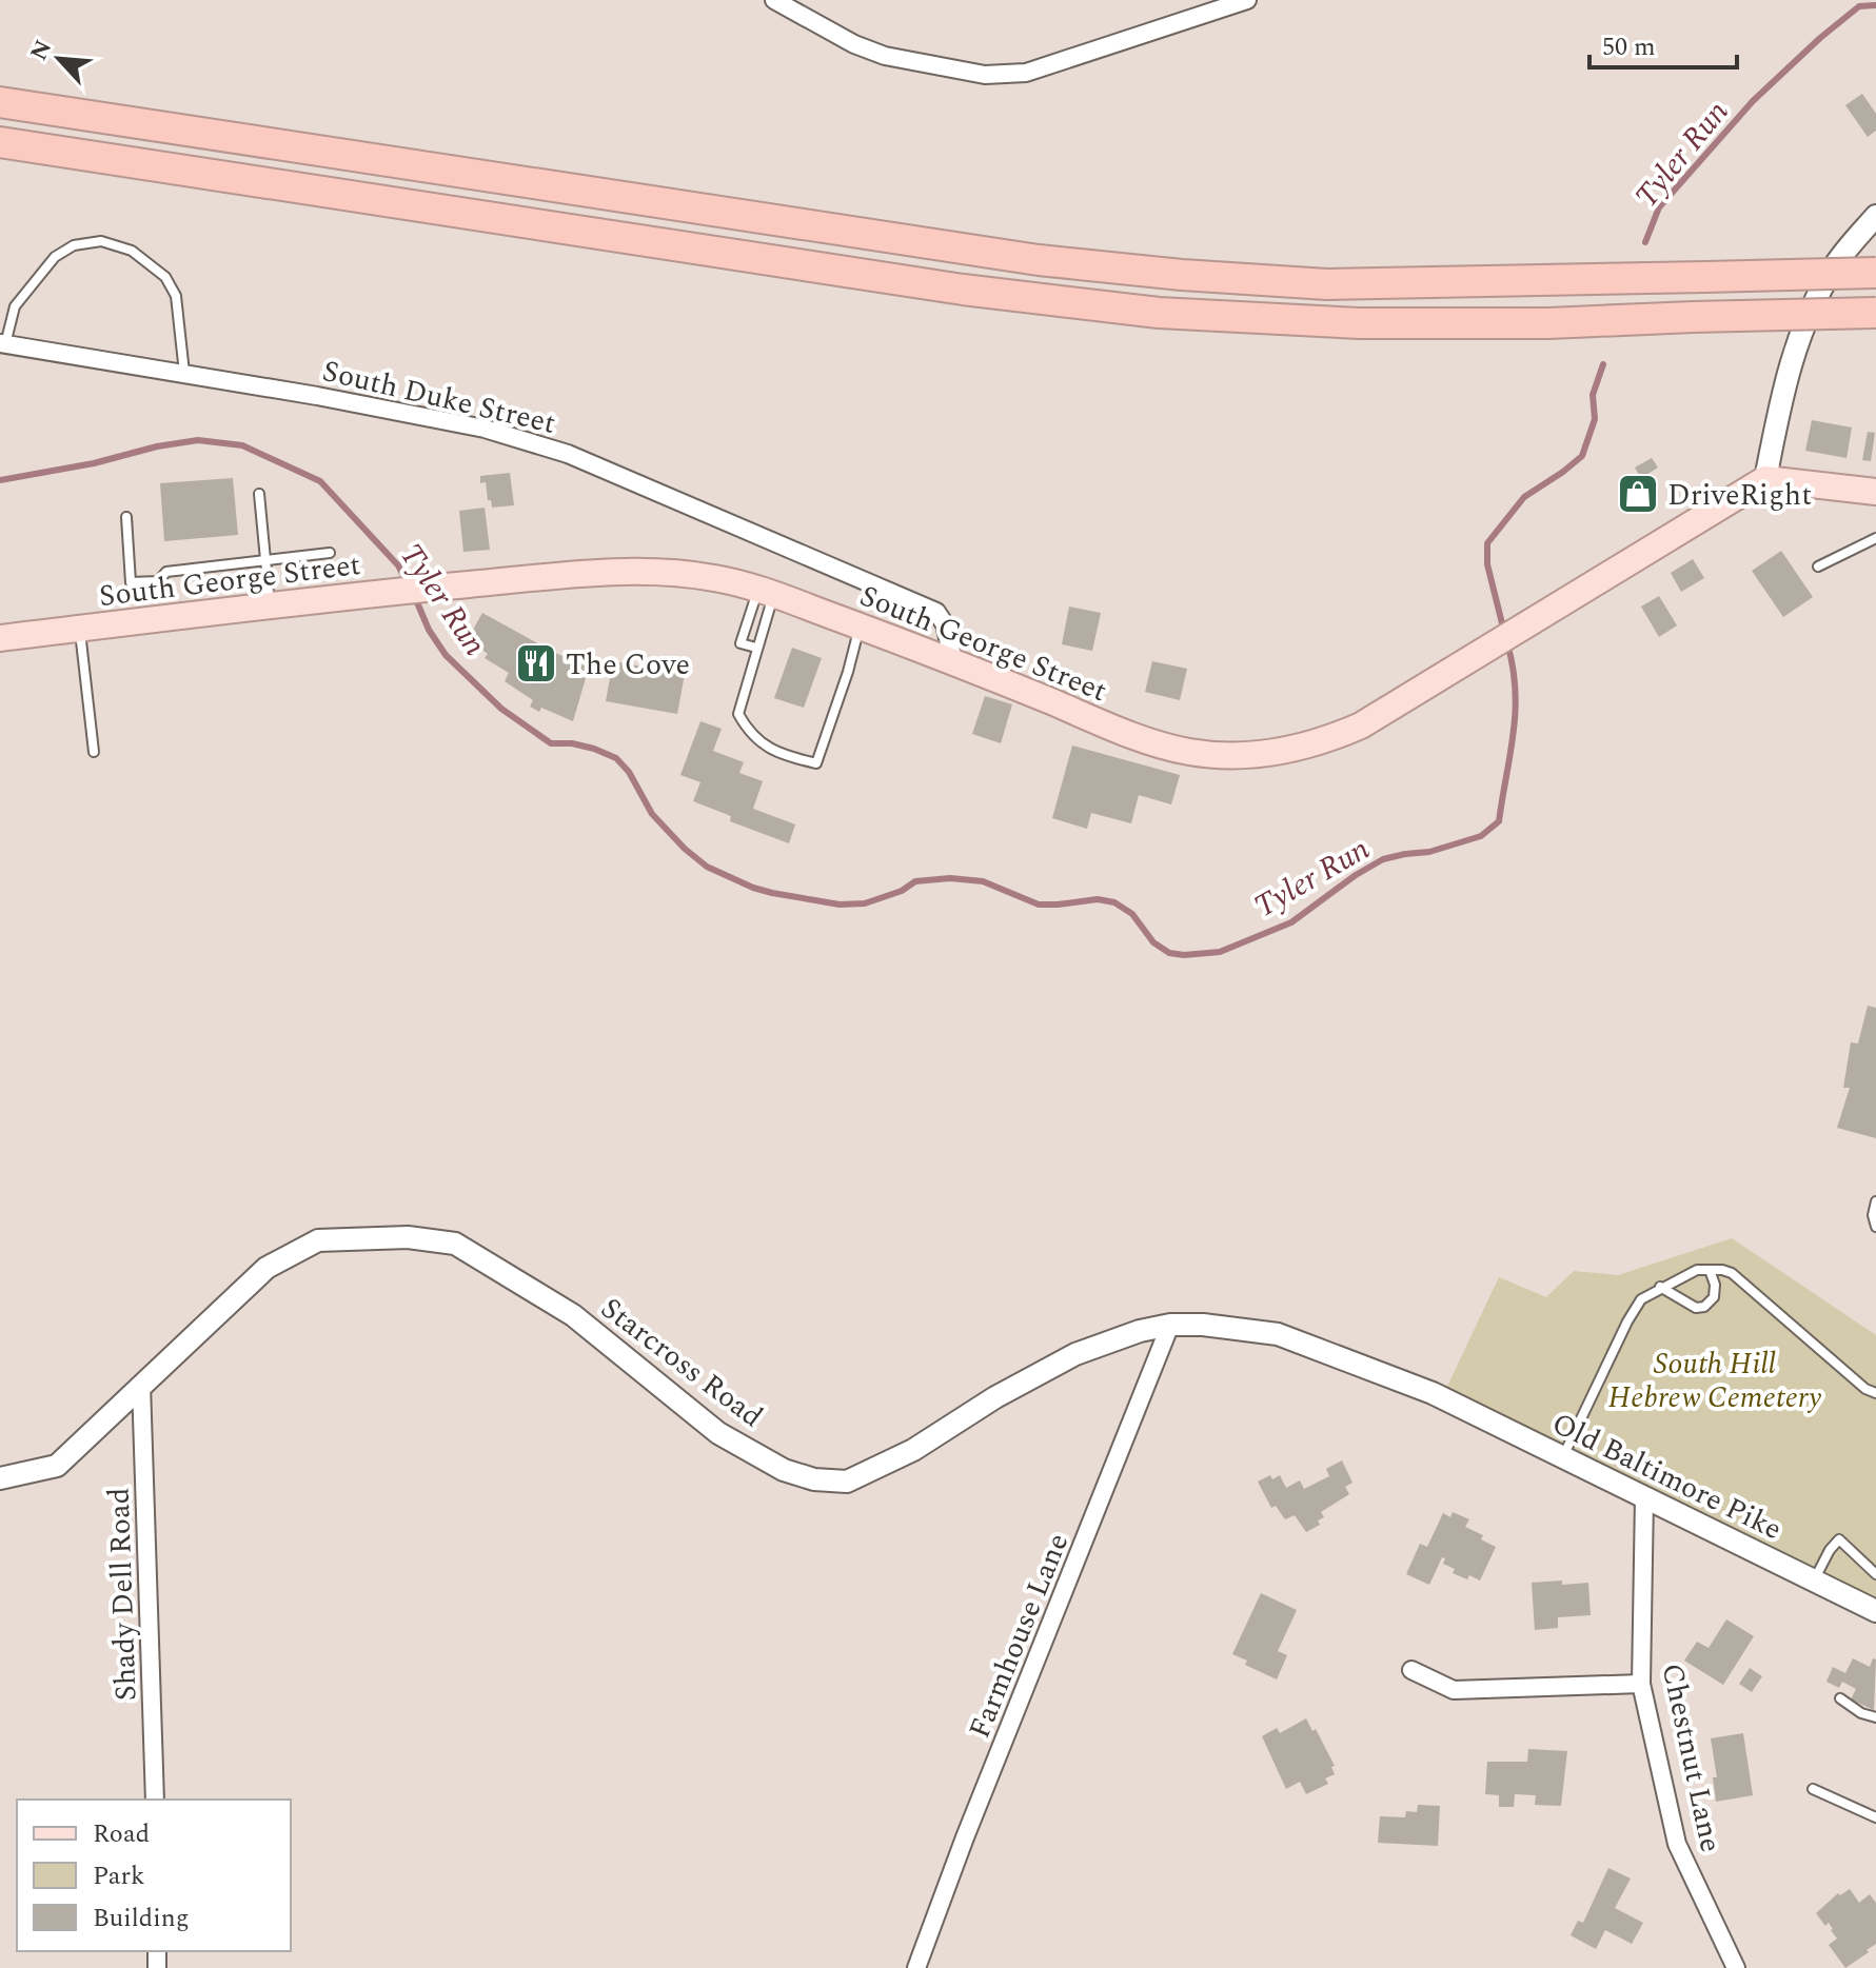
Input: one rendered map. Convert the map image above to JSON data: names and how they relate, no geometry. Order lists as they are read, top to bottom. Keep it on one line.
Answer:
{"streets":{"main road":["South George Street"],"street":["South Duke Street","Starcross Road","Old Baltimore Pike","Shady Dell Road","Farmhouse Lane","Chestnut Lane"]},"crossings":[["South Duke Street","South George Street"],["Starcross Road","Old Baltimore Pike"],["Starcross Road","Shady Dell Road"],["Starcross Road","Farmhouse Lane"],["Old Baltimore Pike","Chestnut Lane"]],"water":["Tyler Run"],"parks":["South Hill Hebrew Cemetery"],"places":{"shop":["DriveRight"],"restaurant":["The Cove"]},"legend":["Road","Park","Building"],"scale_bar":"50 m","north":"top left"}
